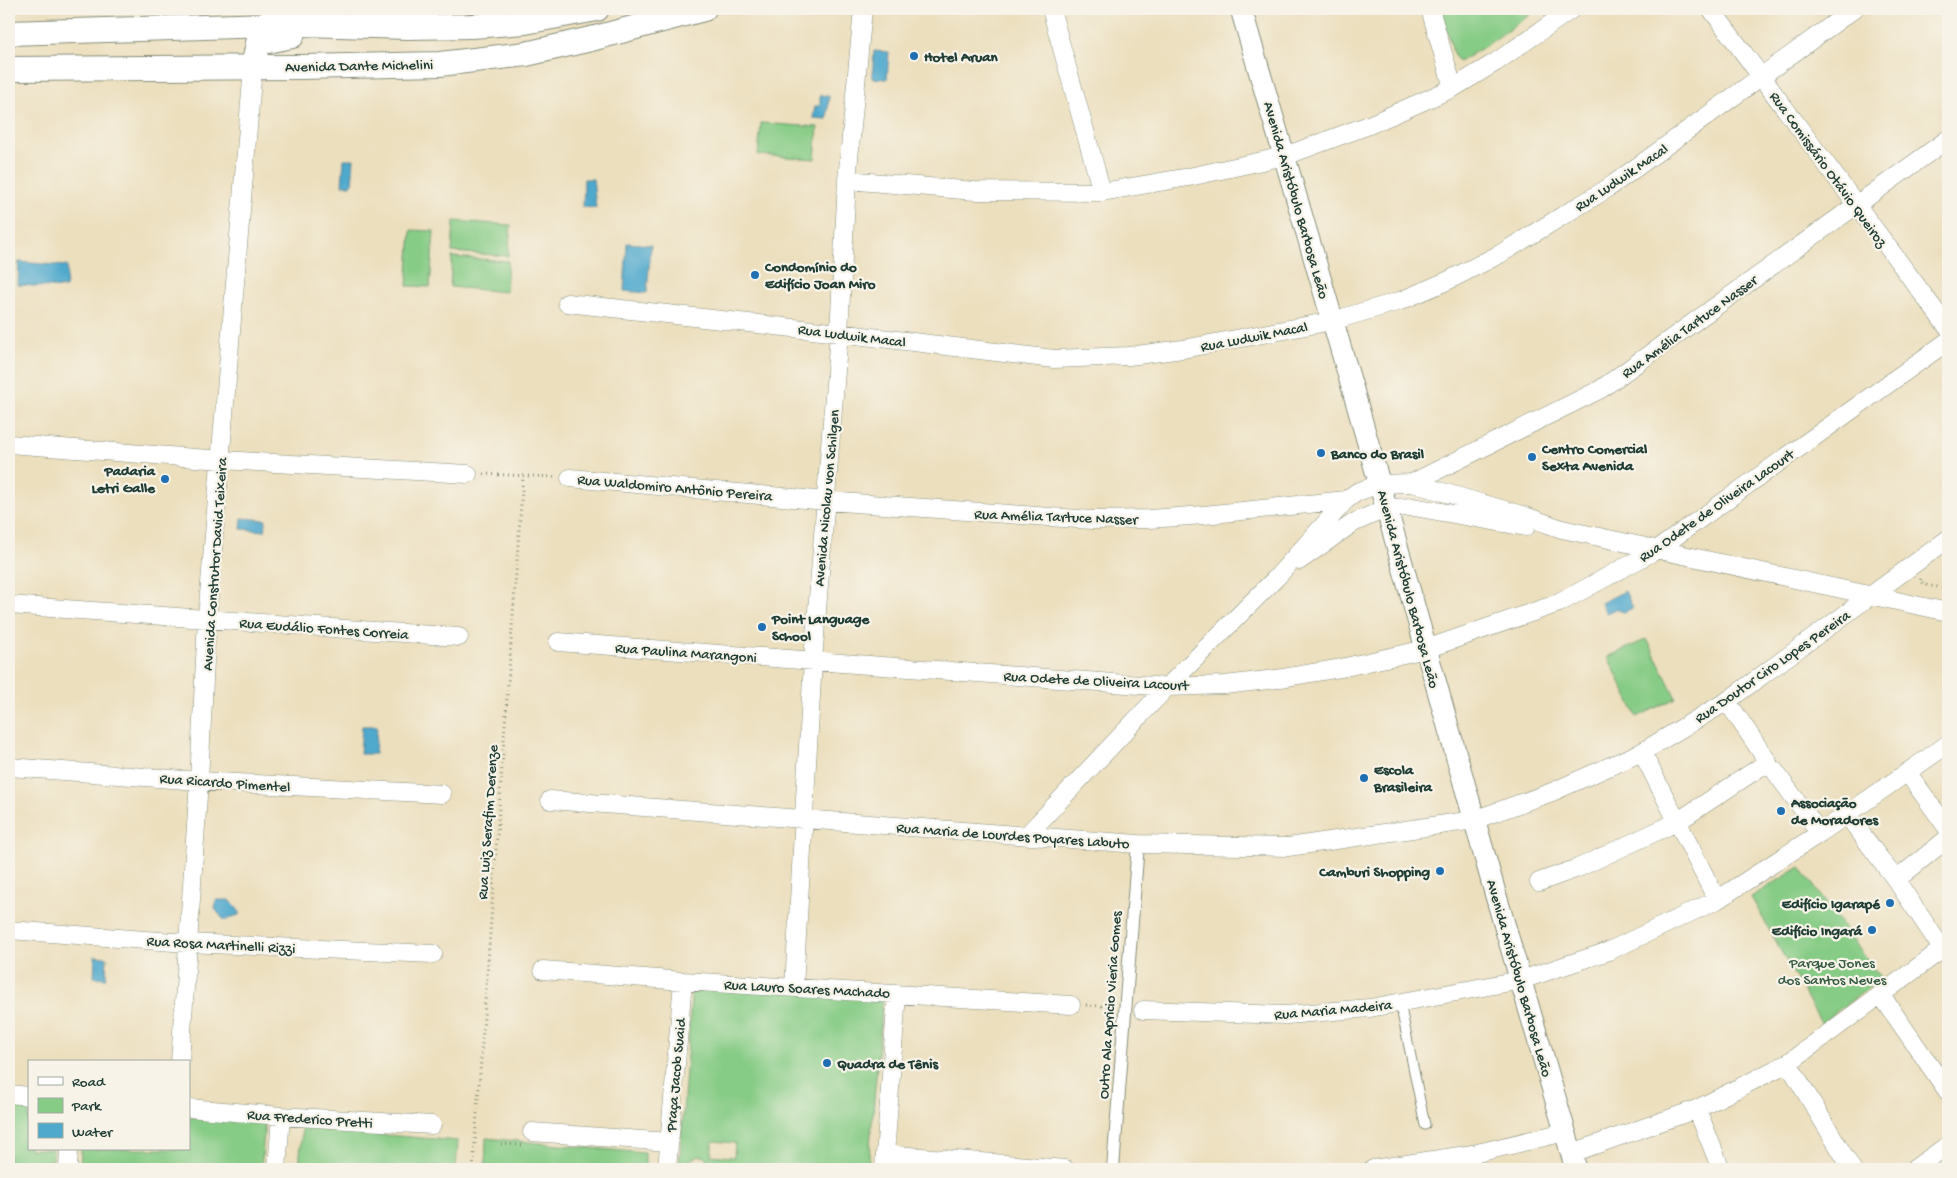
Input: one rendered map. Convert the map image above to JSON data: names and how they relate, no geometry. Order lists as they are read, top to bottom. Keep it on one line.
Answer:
{"streets":{"main road":["Avenida Dante Michelini"],"street":["Rua Comissário Otávio Queiroz","Rua Ludwik Macal","Avenida Aristóbulo Barbosa Leão","Rua Amélia Tartuce Nasser","Rua Waldomiro Antônio Pereira","Avenida Nicolau von Schilgen","Rua Odete de Oliveira Lacourt","Avenida Construtor David Teixeira","Rua Eudálio Fontes Correia","Rua Paulina Marangoni","Rua Doutor Ciro Lopes Pereira","Rua Ricardo Pimentel","Rua Maria de Lourdes Poyares Labuto","Rua Rosa Martinelli Rizzi","Rua Lauro Soares Machado","Outro Ala Apricio Vieria Gomes","Rua Maria Madeira","Praça Jacob Suaid","Rua Frederico Pretti"],"path":["Rua Luiz Serafim Derenze"]},"crossings":[["Avenida Dante Michelini","Avenida Construtor David Teixeira"],["Rua Comissário Otávio Queiroz","Rua Ludwik Macal"],["Rua Comissário Otávio Queiroz","Rua Amélia Tartuce Nasser"],["Rua Ludwik Macal","Avenida Aristóbulo Barbosa Leão"],["Rua Ludwik Macal","Avenida Nicolau von Schilgen"],["Avenida Aristóbulo Barbosa Leão","Rua Odete de Oliveira Lacourt"],["Avenida Aristóbulo Barbosa Leão","Rua Doutor Ciro Lopes Pereira"],["Avenida Aristóbulo Barbosa Leão","Rua Maria de Lourdes Poyares Labuto"],["Avenida Aristóbulo Barbosa Leão","Rua Maria Madeira"],["Rua Amélia Tartuce Nasser","Rua Waldomiro Antônio Pereira"],["Rua Amélia Tartuce Nasser","Avenida Nicolau von Schilgen"],["Rua Waldomiro Antônio Pereira","Avenida Nicolau von Schilgen"],["Rua Waldomiro Antônio Pereira","Rua Luiz Serafim Derenze"],["Avenida Nicolau von Schilgen","Rua Odete de Oliveira Lacourt"],["Avenida Nicolau von Schilgen","Rua Paulina Marangoni"],["Avenida Nicolau von Schilgen","Rua Maria de Lourdes Poyares Labuto"],["Avenida Nicolau von Schilgen","Rua Lauro Soares Machado"],["Rua Odete de Oliveira Lacourt","Rua Paulina Marangoni"],["Avenida Construtor David Teixeira","Rua Eudálio Fontes Correia"],["Avenida Construtor David Teixeira","Rua Ricardo Pimentel"],["Avenida Construtor David Teixeira","Rua Rosa Martinelli Rizzi"],["Rua Doutor Ciro Lopes Pereira","Rua Maria de Lourdes Poyares Labuto"],["Rua Maria de Lourdes Poyares Labuto","Outro Ala Apricio Vieria Gomes"],["Rua Lauro Soares Machado","Praça Jacob Suaid"]],"parks":["Parque Jones dos Santos Neves"],"places":["Hotel Aruan","Condomínio do Edifício Joan Miro","Banco do Brasil","Centro Comercial Sexta Avenida","Padaria Letri Galle","Point Language School","Escola Brasileira","Associação de Moradores","Camburi Shopping","Edifício Igarapé","Edifício Ingará","Quadra de Tênis"],"legend":["Road","Park","Water"]}
